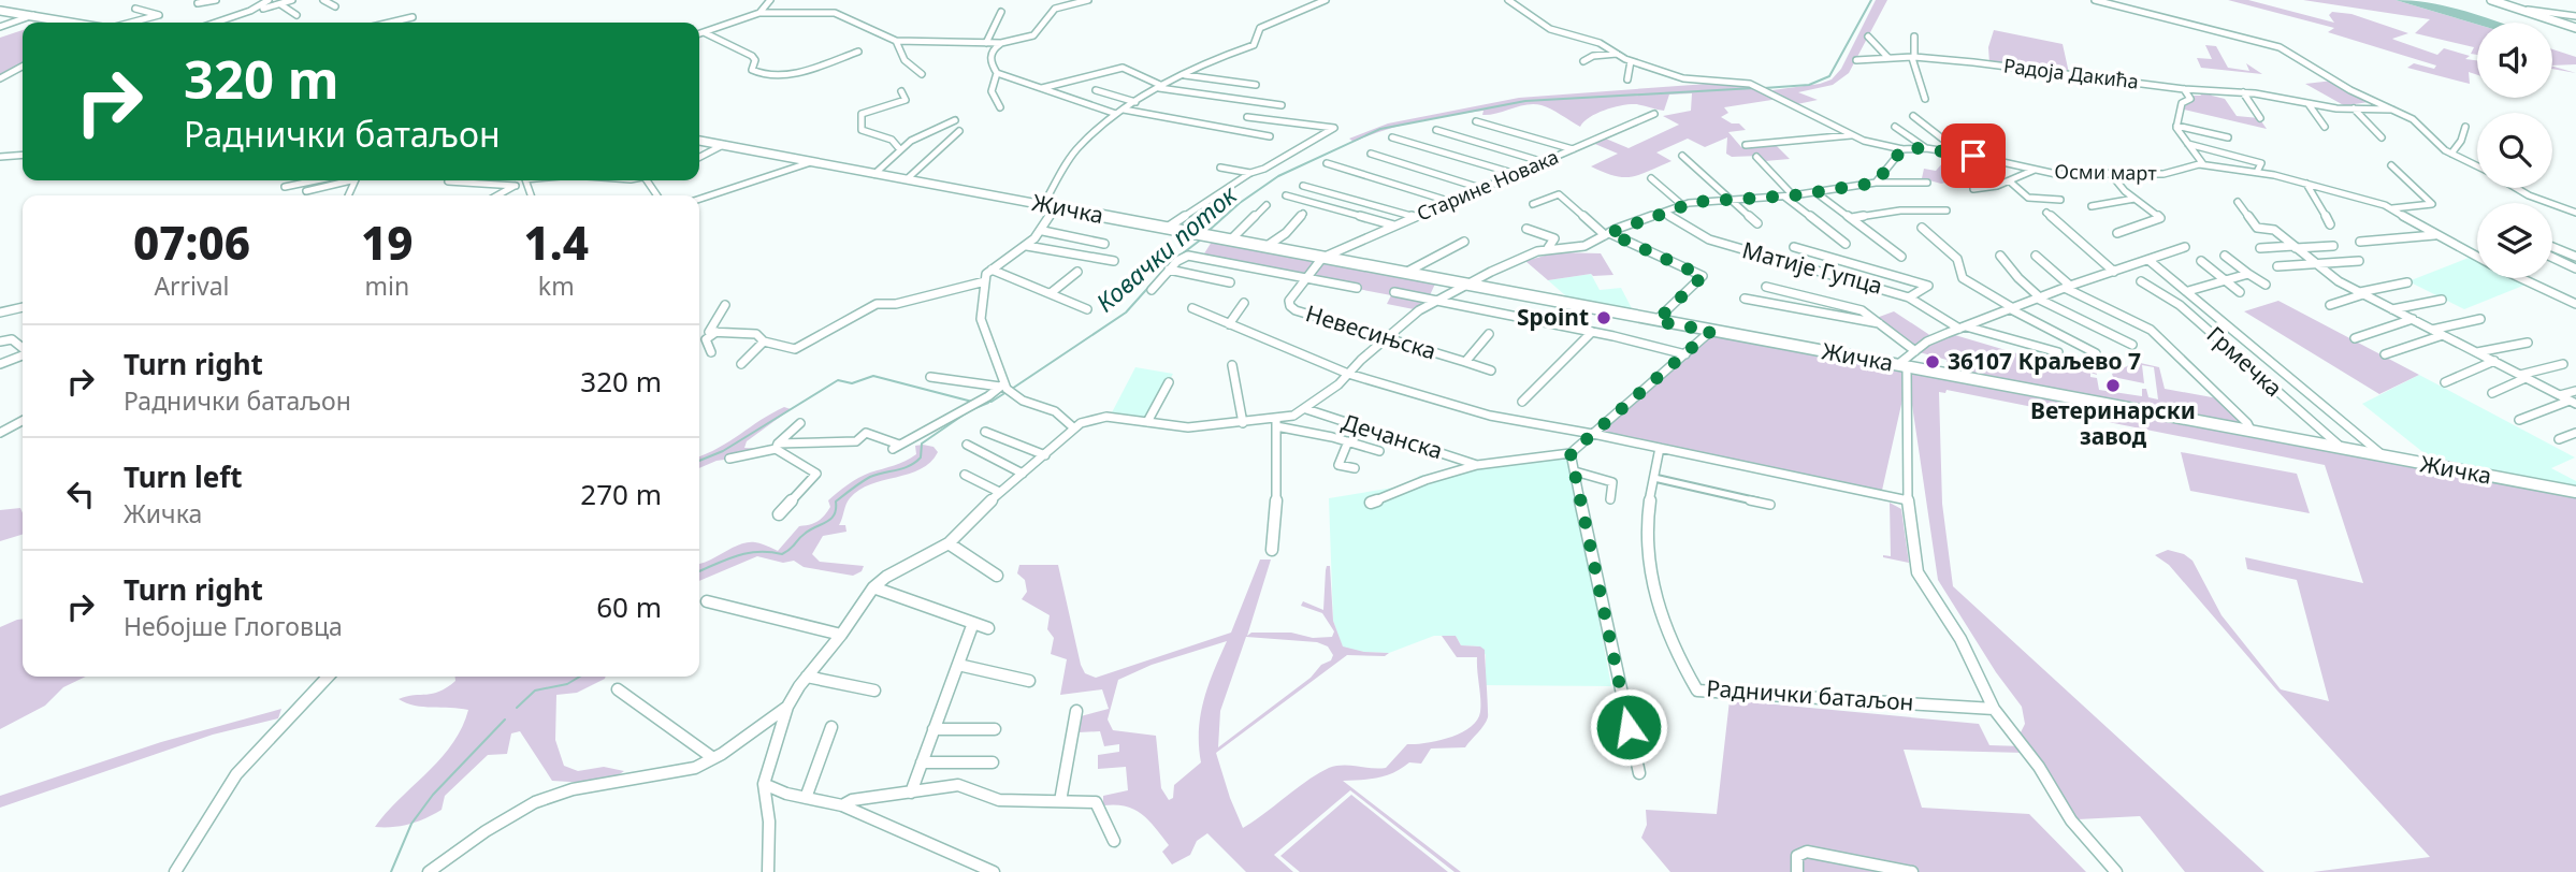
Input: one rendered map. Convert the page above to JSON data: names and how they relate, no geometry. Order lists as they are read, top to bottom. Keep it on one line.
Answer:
{"streets":{"main road":["Жичка"],"street":["Радоја Дакића","Осми март","Старине Новака","Матије Гупца","Невесињска","Грмечка","Дечанска","Раднички батаљон"]},"crossings":[["Старине Новака","Жичка"],["Старине Новака","Невесињска"],["Жичка","Невесињска"],["Жичка","Грмечка"]],"water":["Ковачки поток"],"places":["Spoint","36107 Краљево 7","Ветеринарски завод"],"page":{"turn":["320 m","Раднички батаљон"],"eta":["07:06","Arrival","19","min","1.4","km"],"list":[{"name":"Turn right","note":"Раднички батаљон","value":"320 m"},{"name":"Turn left","note":"Жичка","value":"270 m"},{"name":"Turn right","note":"Небојше Глоговца","value":"60 m"}]}}
